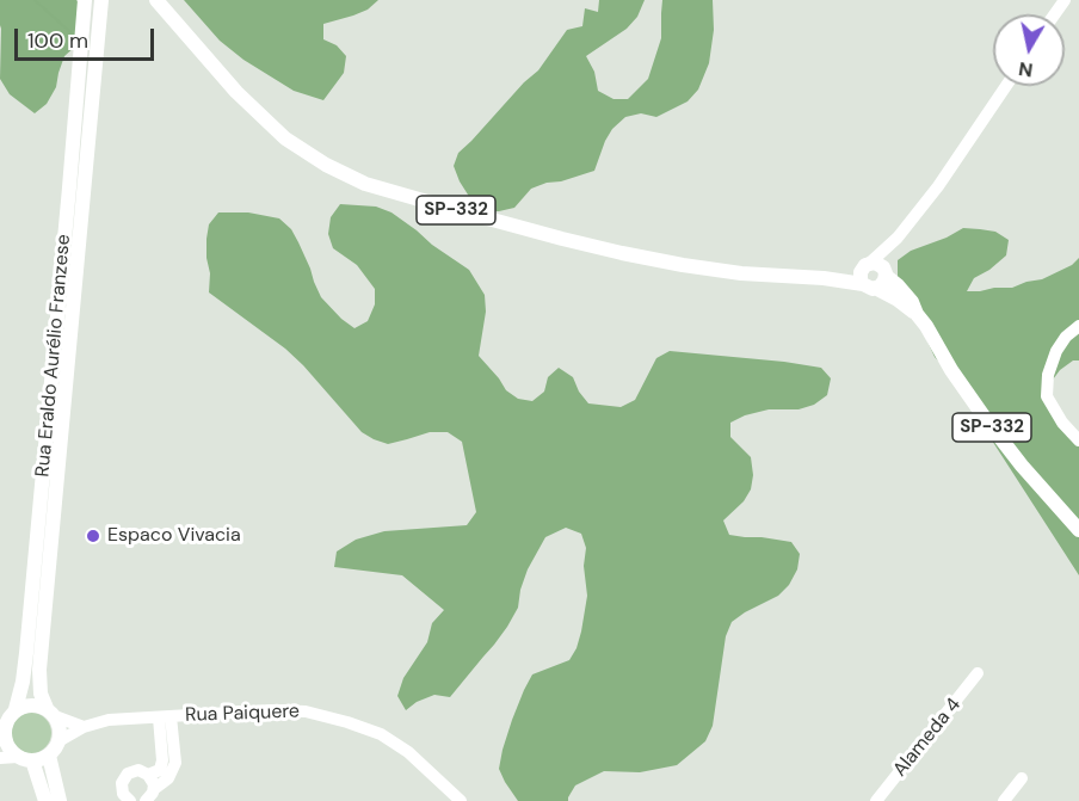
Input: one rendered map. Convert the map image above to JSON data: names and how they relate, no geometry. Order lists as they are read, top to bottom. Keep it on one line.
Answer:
{"streets":{"main road":["SP-332","Rua Eraldo Aurélio Franzese"],"street":["Rua Paiquere","Alameda 4"]},"crossings":[["Rua Eraldo Aurélio Franzese","Rua Paiquere"]],"places":["Espaco Vivacia"],"scale_bar":"100 m","north":"bottom"}
